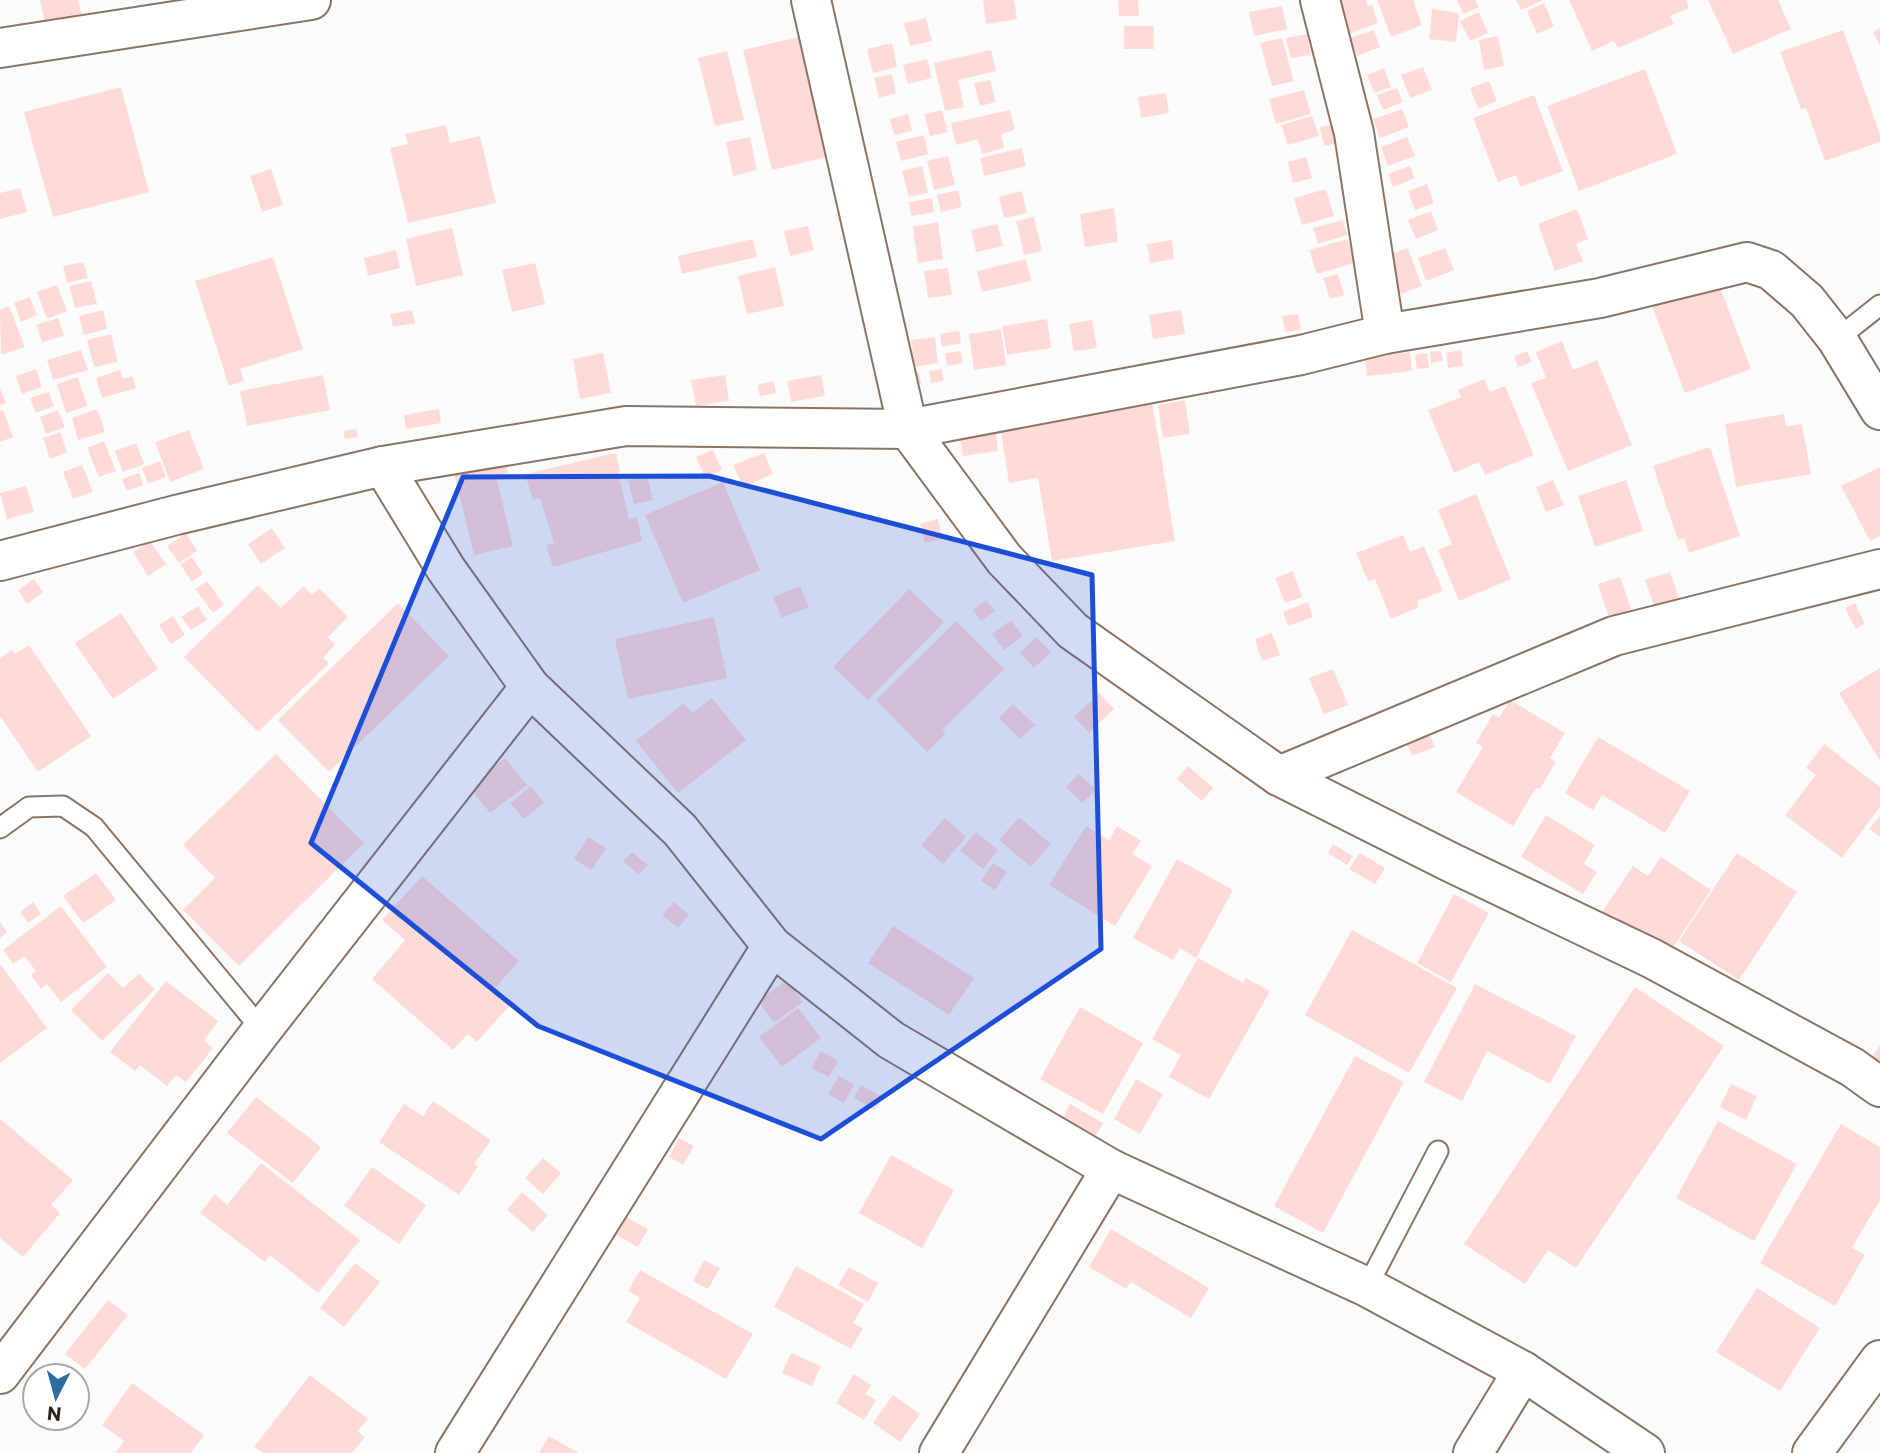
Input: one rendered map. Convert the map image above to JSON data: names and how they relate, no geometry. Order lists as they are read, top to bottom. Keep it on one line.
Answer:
{"north":"bottom"}
